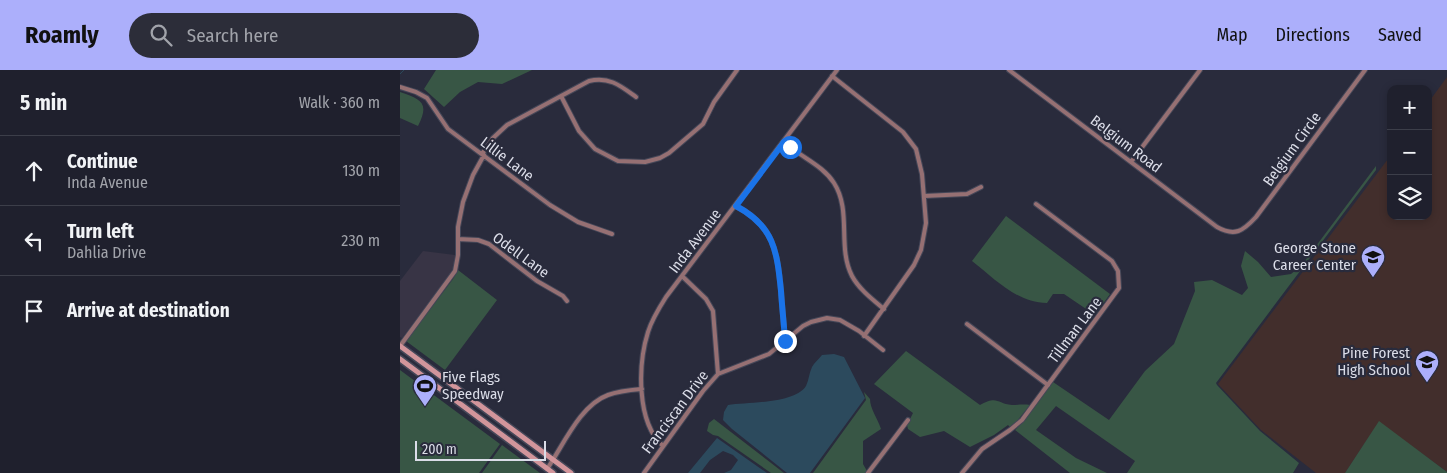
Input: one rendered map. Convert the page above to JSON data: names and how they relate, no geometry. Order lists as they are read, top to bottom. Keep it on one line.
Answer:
{"streets":{"street":["Belgium Road","Belgium Circle","Lillie Lane","Inda Avenue","Odell Lane","Tillman Lane","Franciscan Drive"]},"crossings":[["Belgium Road","Belgium Circle"],["Inda Avenue","Franciscan Drive"]],"places":{"school or university":["George Stone Career Center","Pine Forest High School"],"sports":["Five Flags Speedway"]},"scale_bar":"200 m","page":{"header":"Roamly","search":"Search here","nav":["Map","Directions","Saved"],"heading":["5 min","Walk · 360 m"],"map_buttons":["+","−"],"list":[["Continue","Inda Avenue","130 m"],["Turn left","Dahlia Drive","230 m"],"Arrive at destination"],"scale":"200 m"}}
